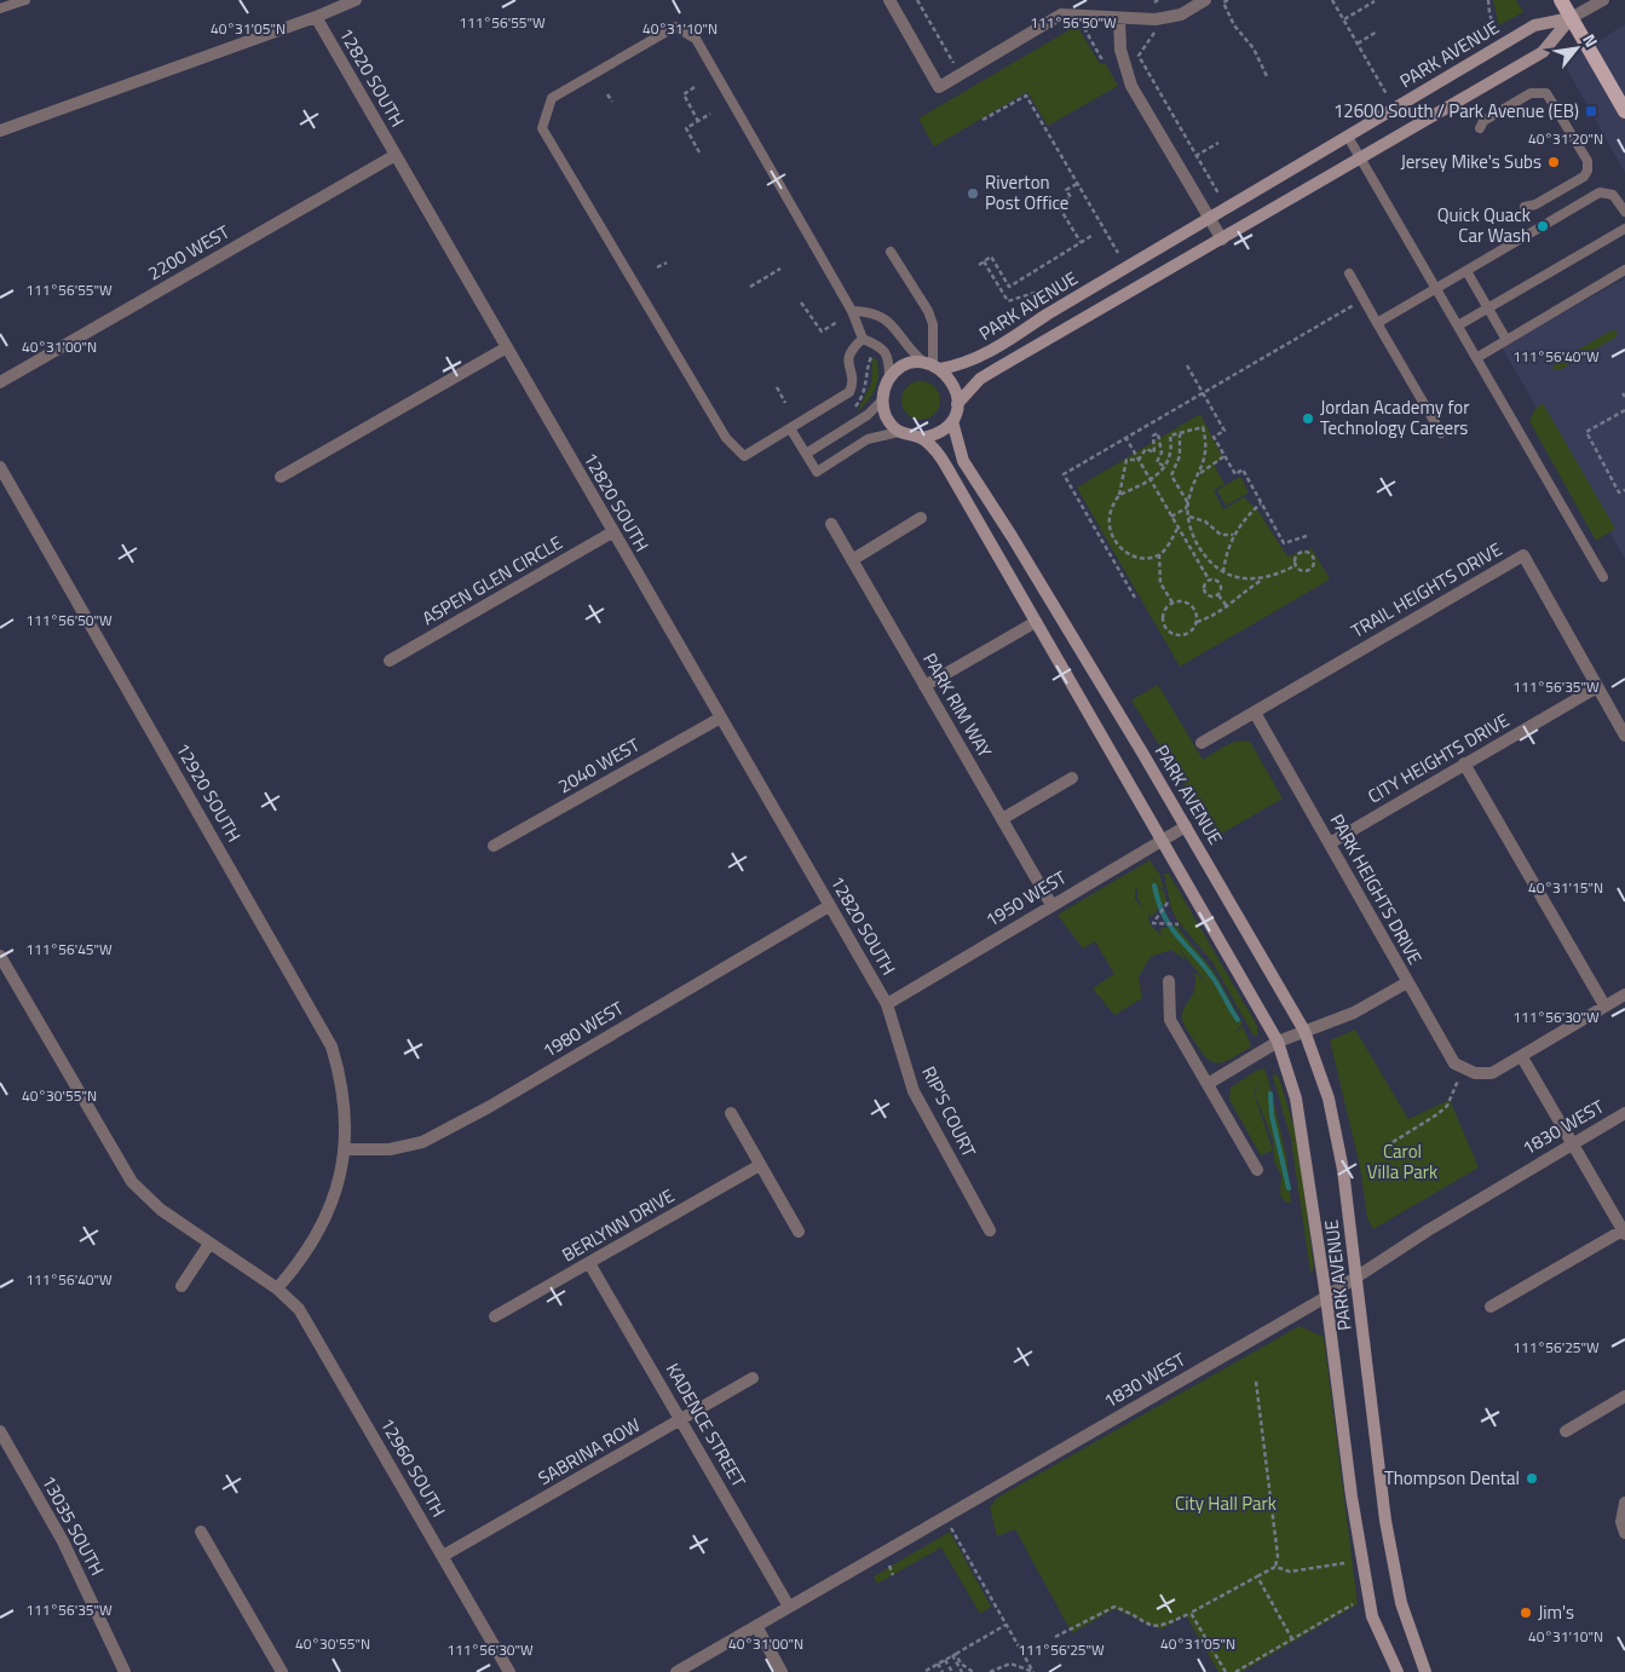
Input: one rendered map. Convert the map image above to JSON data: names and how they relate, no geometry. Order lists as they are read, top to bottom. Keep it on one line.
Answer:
{"streets":{"street":["PARK AVENUE","12820 SOUTH","2200 WEST","ASPEN GLEN CIRCLE","TRAIL HEIGHTS DRIVE","PARK RIM WAY","CITY HEIGHTS DRIVE","2040 WEST","12920 SOUTH","PARK HEIGHTS DRIVE","1950 WEST","1980 WEST","RIP'S COURT","1830 WEST","BERLYNN DRIVE","KADENCE STREET","SABRINA ROW","12960 SOUTH","13035 SOUTH"]},"crossings":[["PARK AVENUE","1950 WEST"],["PARK AVENUE","1830 WEST"],["12820 SOUTH","2200 WEST"],["12820 SOUTH","ASPEN GLEN CIRCLE"],["12820 SOUTH","2040 WEST"],["12820 SOUTH","1950 WEST"],["12820 SOUTH","1980 WEST"],["12820 SOUTH","RIP'S COURT"],["TRAIL HEIGHTS DRIVE","CITY HEIGHTS DRIVE"],["TRAIL HEIGHTS DRIVE","PARK HEIGHTS DRIVE"],["PARK RIM WAY","1950 WEST"],["CITY HEIGHTS DRIVE","PARK HEIGHTS DRIVE"],["12920 SOUTH","1980 WEST"],["12920 SOUTH","12960 SOUTH"],["1950 WEST","RIP'S COURT"],["1830 WEST","KADENCE STREET"],["BERLYNN DRIVE","KADENCE STREET"],["KADENCE STREET","SABRINA ROW"],["SABRINA ROW","12960 SOUTH"]],"parks":["Carol Villa Park","City Hall Park"],"places":{"transit":["12600 South / Park Avenue (EB)"],"other":["Jersey Mike's Subs","Riverton Post Office","Quick Quack Car Wash","Jordan Academy for Technology Careers","Thompson Dental","Jim's"]},"north":"top right","coordinates":["111°56'55\"W","111°56'50\"W","40°31'05\"N","40°31'10\"N","40°31'20\"N","40°31'00\"N","111°56'40\"W","111°56'35\"W","40°31'15\"N","111°56'45\"W","111°56'30\"W","40°30'55\"N","111°56'25\"W"]}
